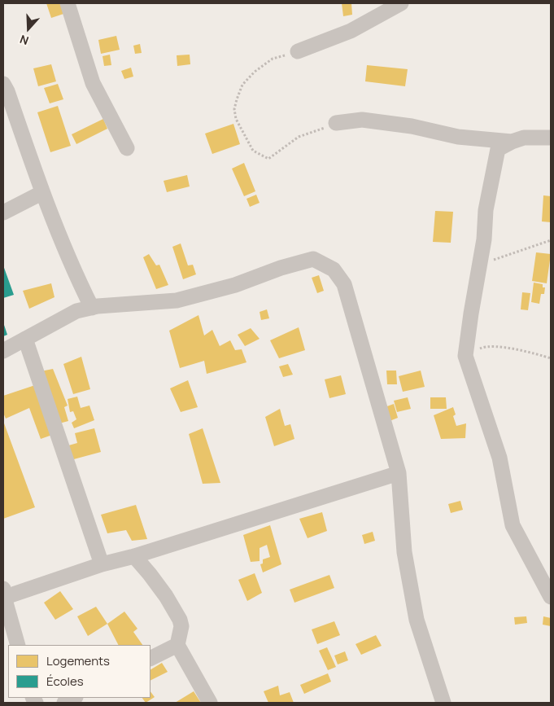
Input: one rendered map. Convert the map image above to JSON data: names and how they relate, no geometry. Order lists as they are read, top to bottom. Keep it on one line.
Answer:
{"legend":["Logements","Écoles"],"north":"bottom"}
